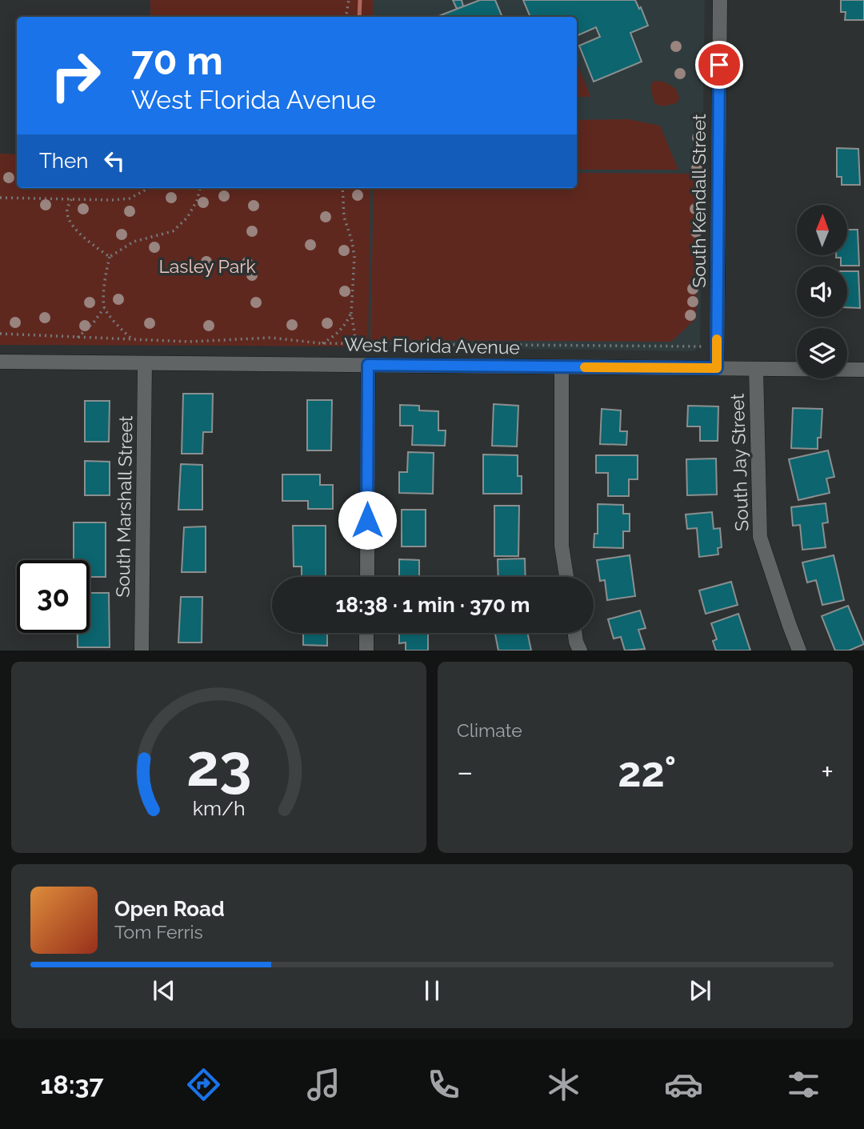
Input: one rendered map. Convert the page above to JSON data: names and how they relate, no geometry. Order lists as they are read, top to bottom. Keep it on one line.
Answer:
{"streets":{"street":["South Kendall Street","West Florida Avenue","South Jay Street","South Marshall Street"]},"crossings":[["South Kendall Street","West Florida Avenue"],["West Florida Avenue","South Jay Street"],["West Florida Avenue","South Marshall Street"]],"parks":["Lasley Park"],"north":"top","page":{"turn":["70 m","West Florida Avenue"],"then":"Then","limit":"30","trip":"18:38 · 1 min · 370 m","tile":"Climate","heat":["−","22°","+"],"song":["Open Road","Tom Ferris"],"tabs":"18:37","gauge":["23","km/h"]}}
